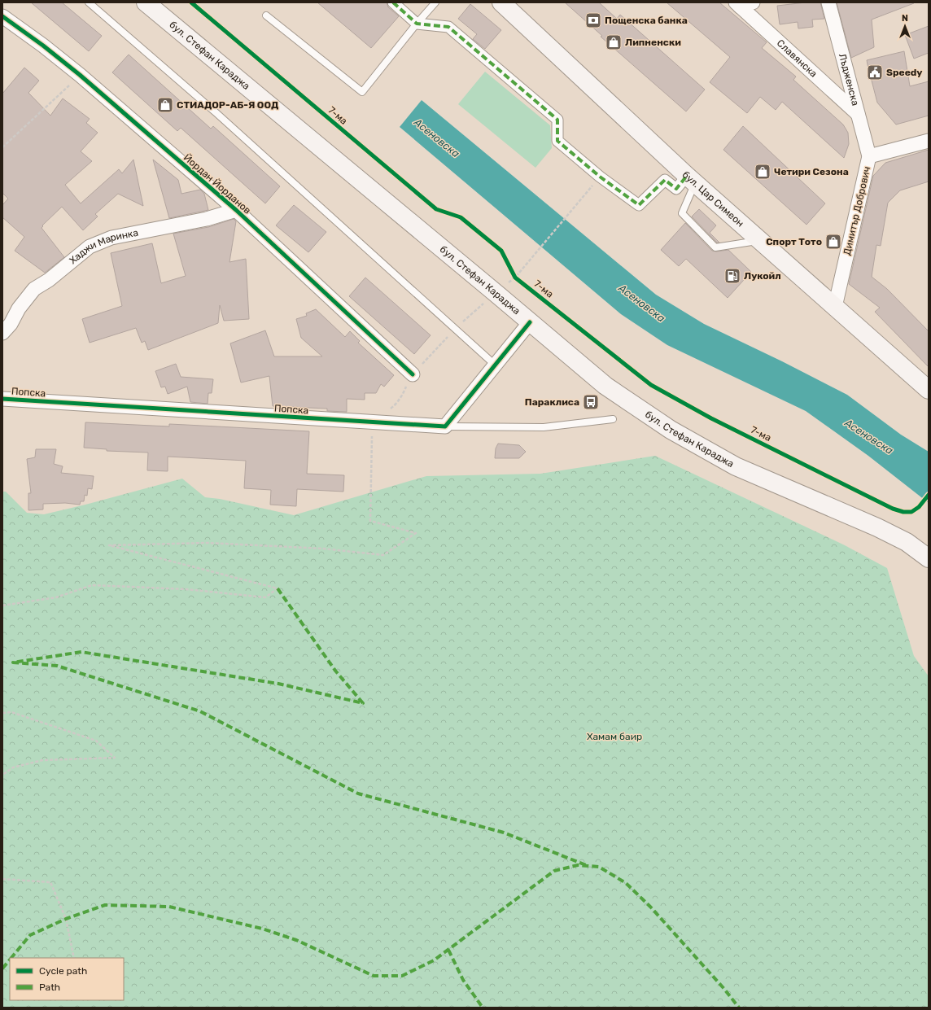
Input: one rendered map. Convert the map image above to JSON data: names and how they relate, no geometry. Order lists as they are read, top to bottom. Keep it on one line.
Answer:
{"streets":{"main road":["бул. Стефан Караджа","бул. Цар Симеон"],"street":["Славянска","Лъдженска","Йордан Йорданов","Димитър Добрович","Хаджи Маринка","Попска"],"cycle path":["7-ма"]},"crossings":[["Славянска","Лъдженска"],["Лъдженска","Димитър Добрович"],["Йордан Йорданов","Хаджи Маринка"],["бул. Цар Симеон","Димитър Добрович"]],"water":["Асеновска"],"parks":["Хамам баир"],"places":{"bank":["Пощенска банка"],"shop":["Липненски","СТИАДОР-АБ-Я ООД","Четири Сезона","Спорт Тото"],"public building":["Speedy"],"fuel station":["Лукойл"],"bus stop":["Параклиса"]},"legend":["Cycle path","Path"],"north":"top"}
